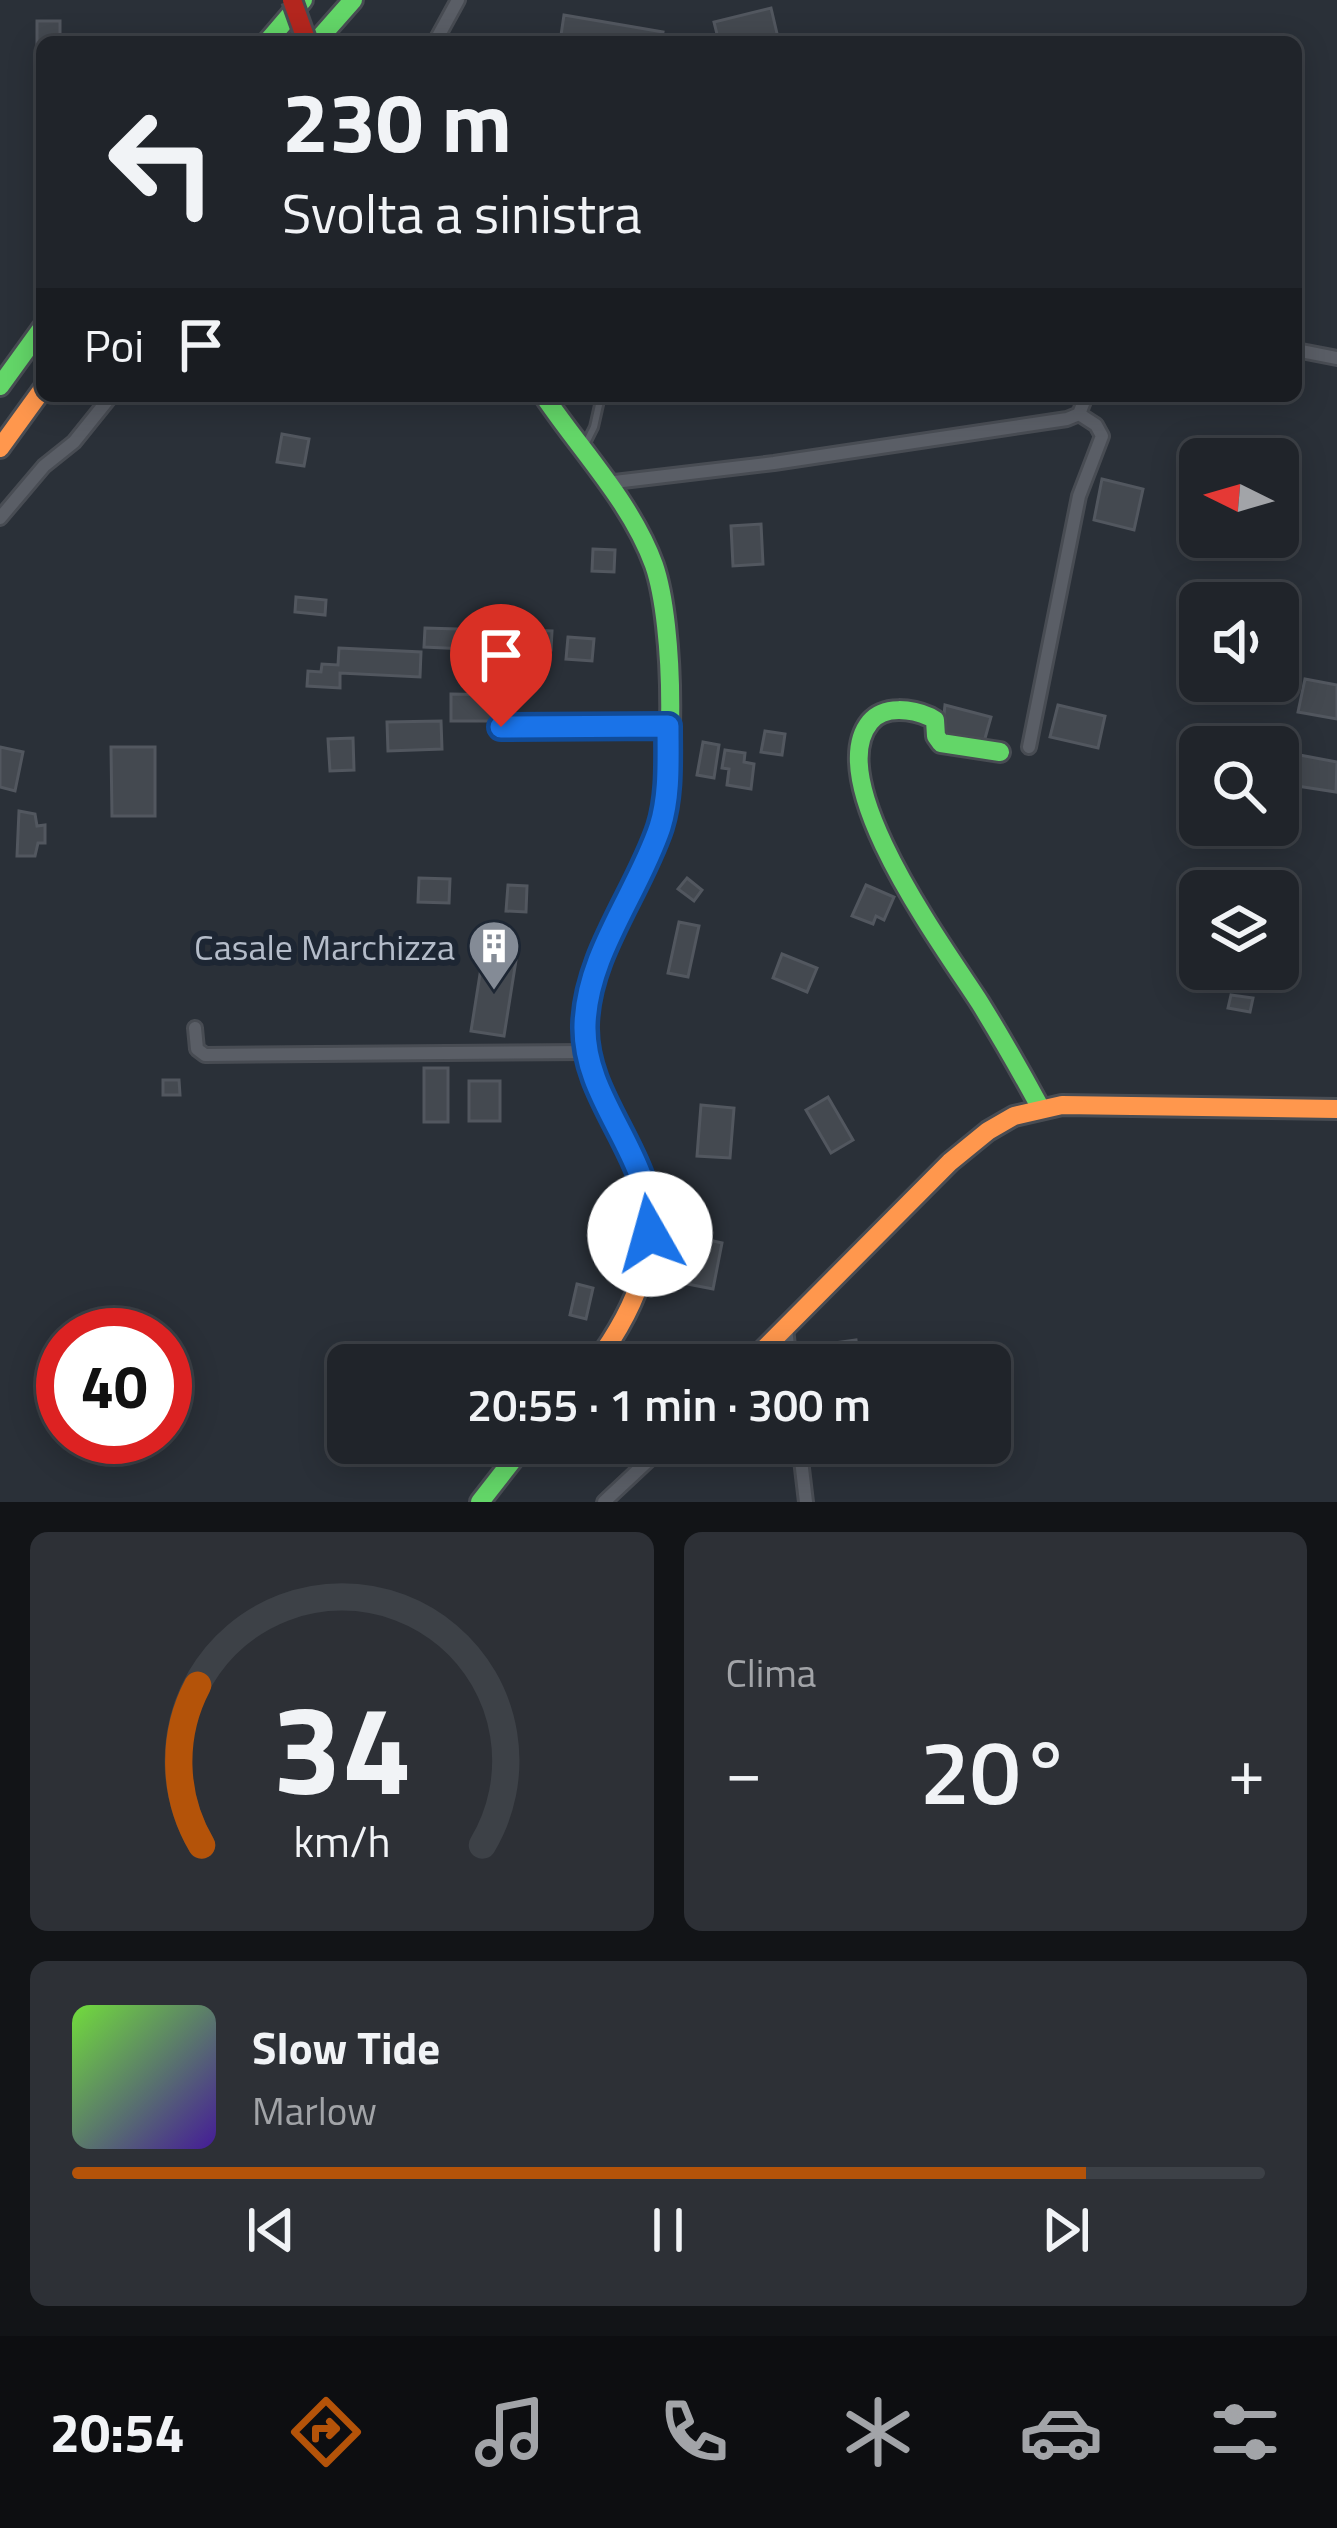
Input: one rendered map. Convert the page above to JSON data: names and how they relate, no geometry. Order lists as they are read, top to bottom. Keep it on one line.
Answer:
{"places":{"building":["Casale Marchizza"]},"north":"left","page":{"turn":["230 m","Svolta a sinistra"],"then":"Poi","limit":"40","trip":"20:55 · 1 min · 300 m","tile":"Clima","heat":["−","20°","+"],"song":["Slow Tide","Marlow"],"tabs":"20:54","gauge":["34","km/h"]}}
